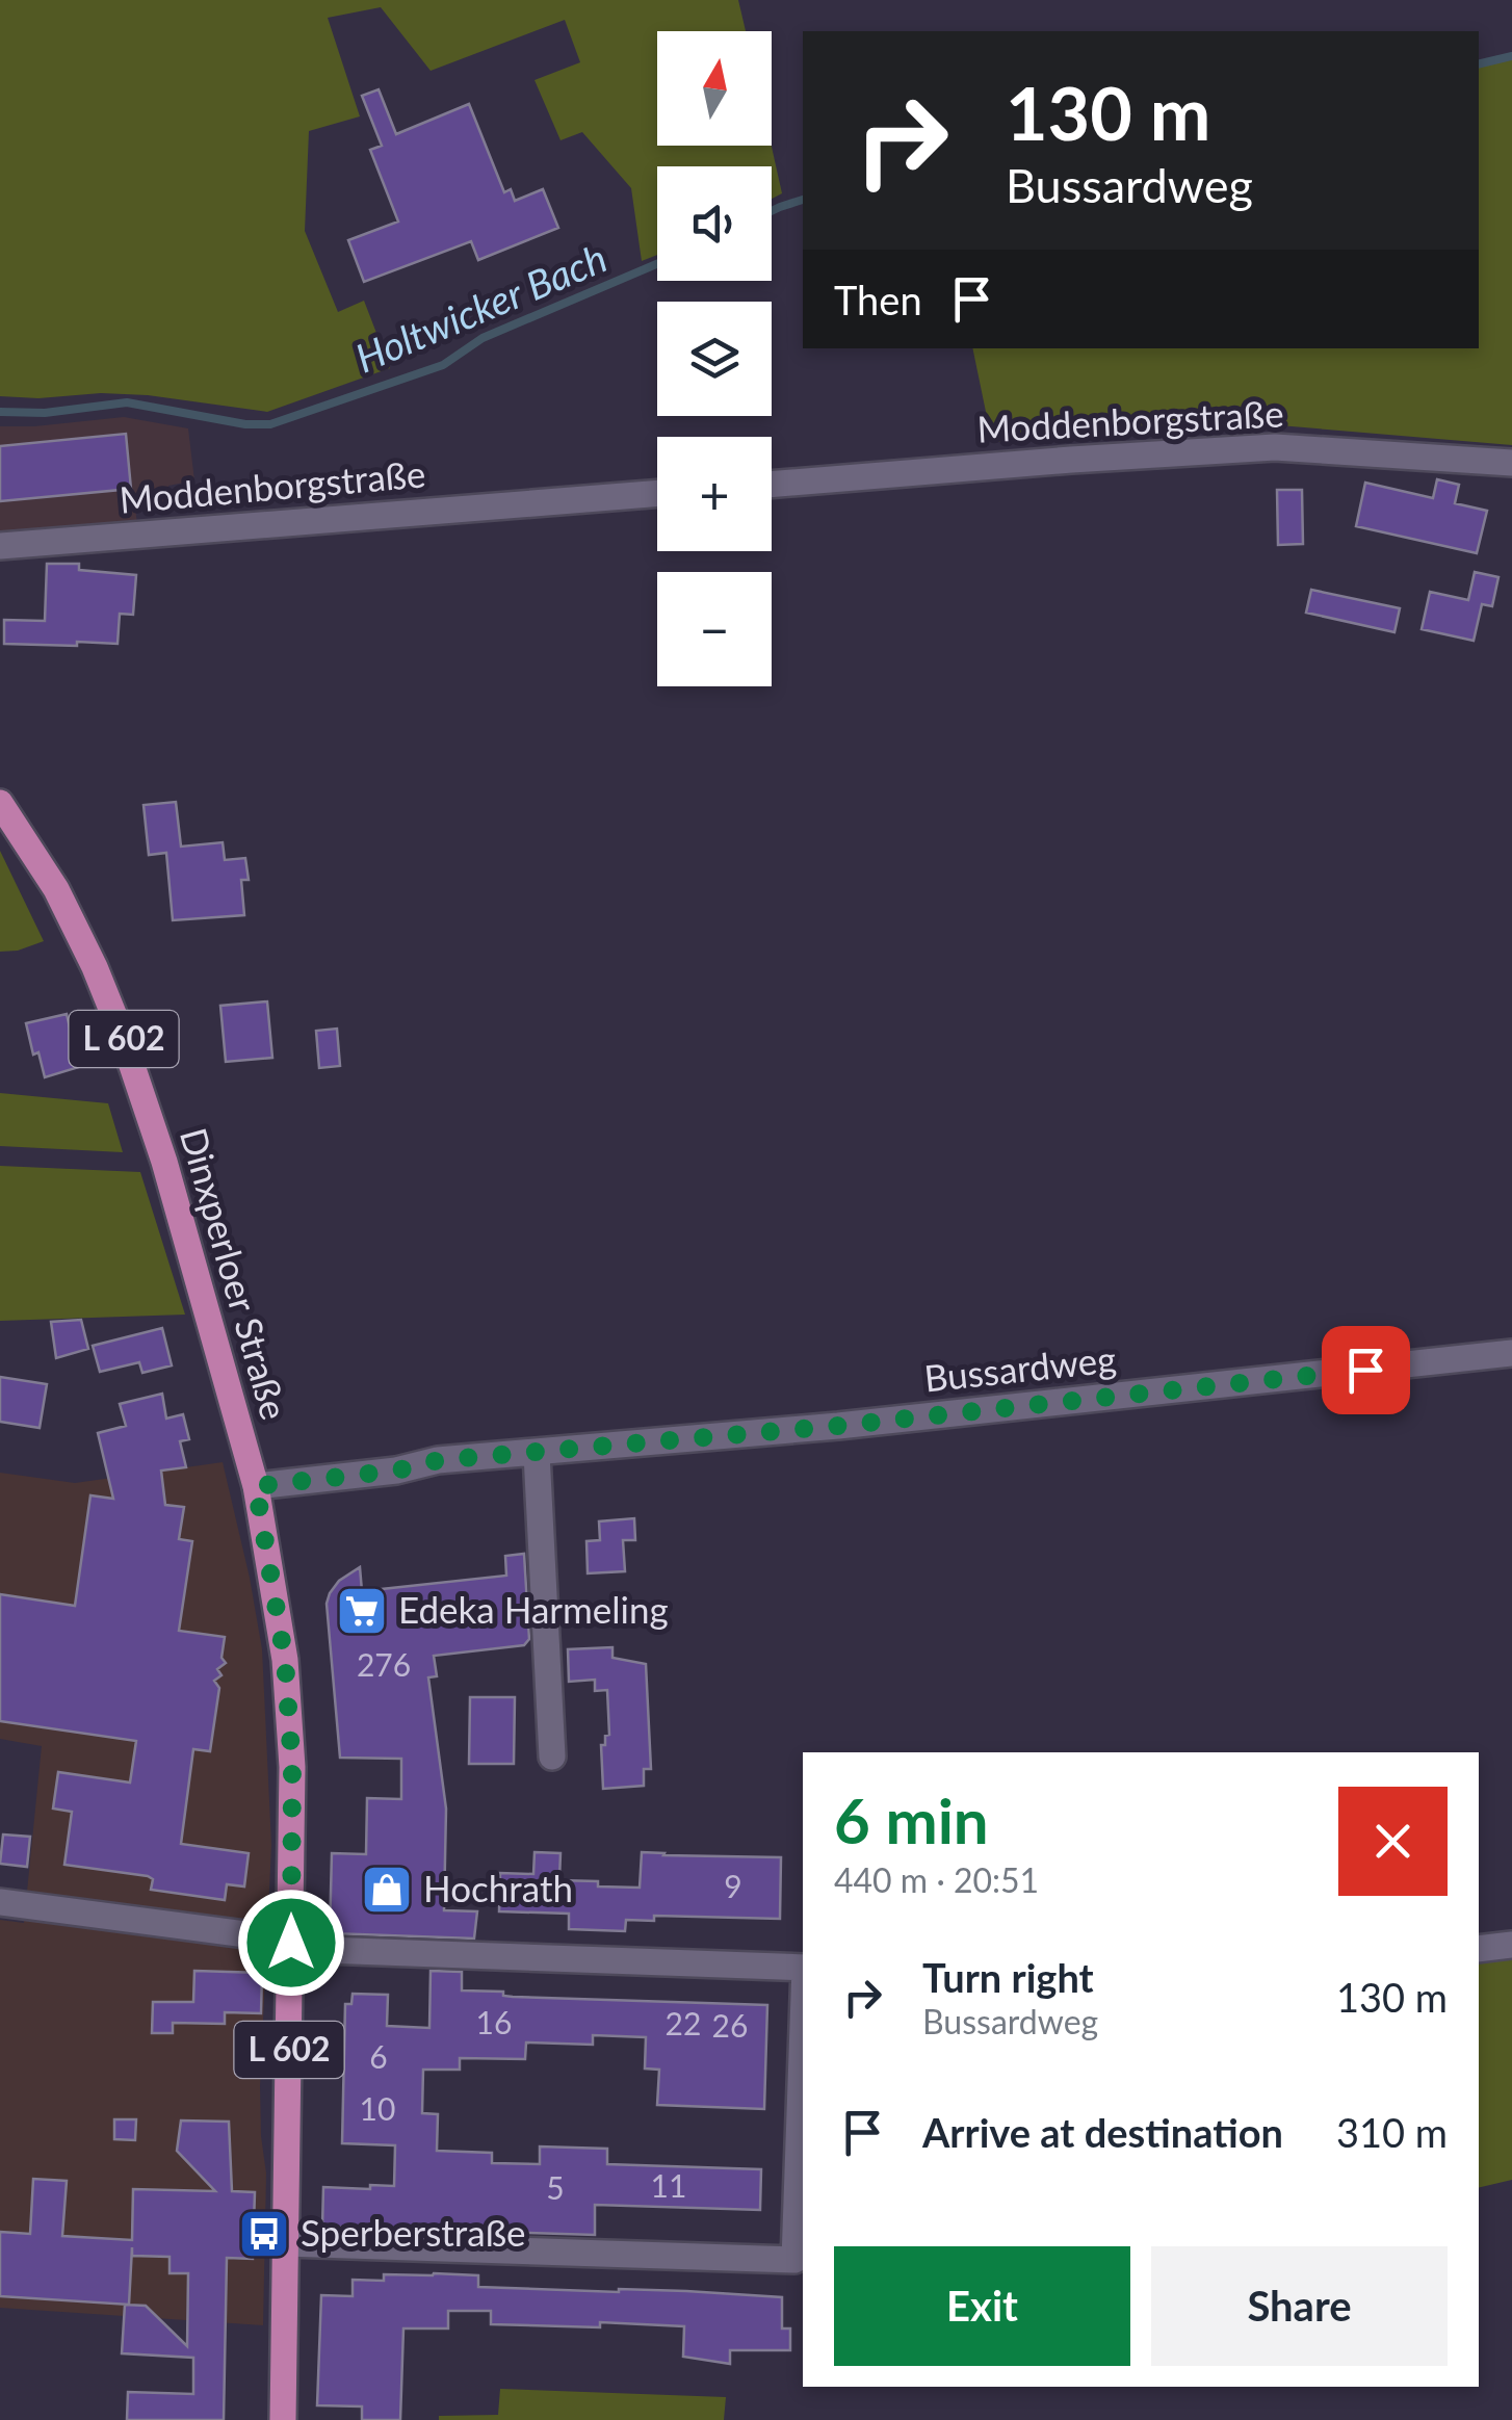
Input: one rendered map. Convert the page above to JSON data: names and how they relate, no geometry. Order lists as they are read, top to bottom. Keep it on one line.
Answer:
{"streets":{"main road":["L 602","Dinxperloer Straße"],"street":["Moddenborgstraße","Bussardweg"]},"crossings":[["Dinxperloer Straße","Bussardweg"]],"water":["Holtwicker Bach"],"places":{"supermarket":["Edeka Harmeling"],"shop":["Hochrath"],"bus stop":["Sperberstraße"]},"house_numbers":["276","9","16","22","26","6","10","11","5"],"north":"top","page":{"map_buttons":["+","−"],"turn":["130 m","Bussardweg"],"then":"Then","heading":["6 min","440 m · 20:51"],"list":[{"name":"Turn right","note":"Bussardweg","value":"130 m"},{"name":"Arrive at destination","value":"310 m"}],"buttons":["Exit","Share"]}}
